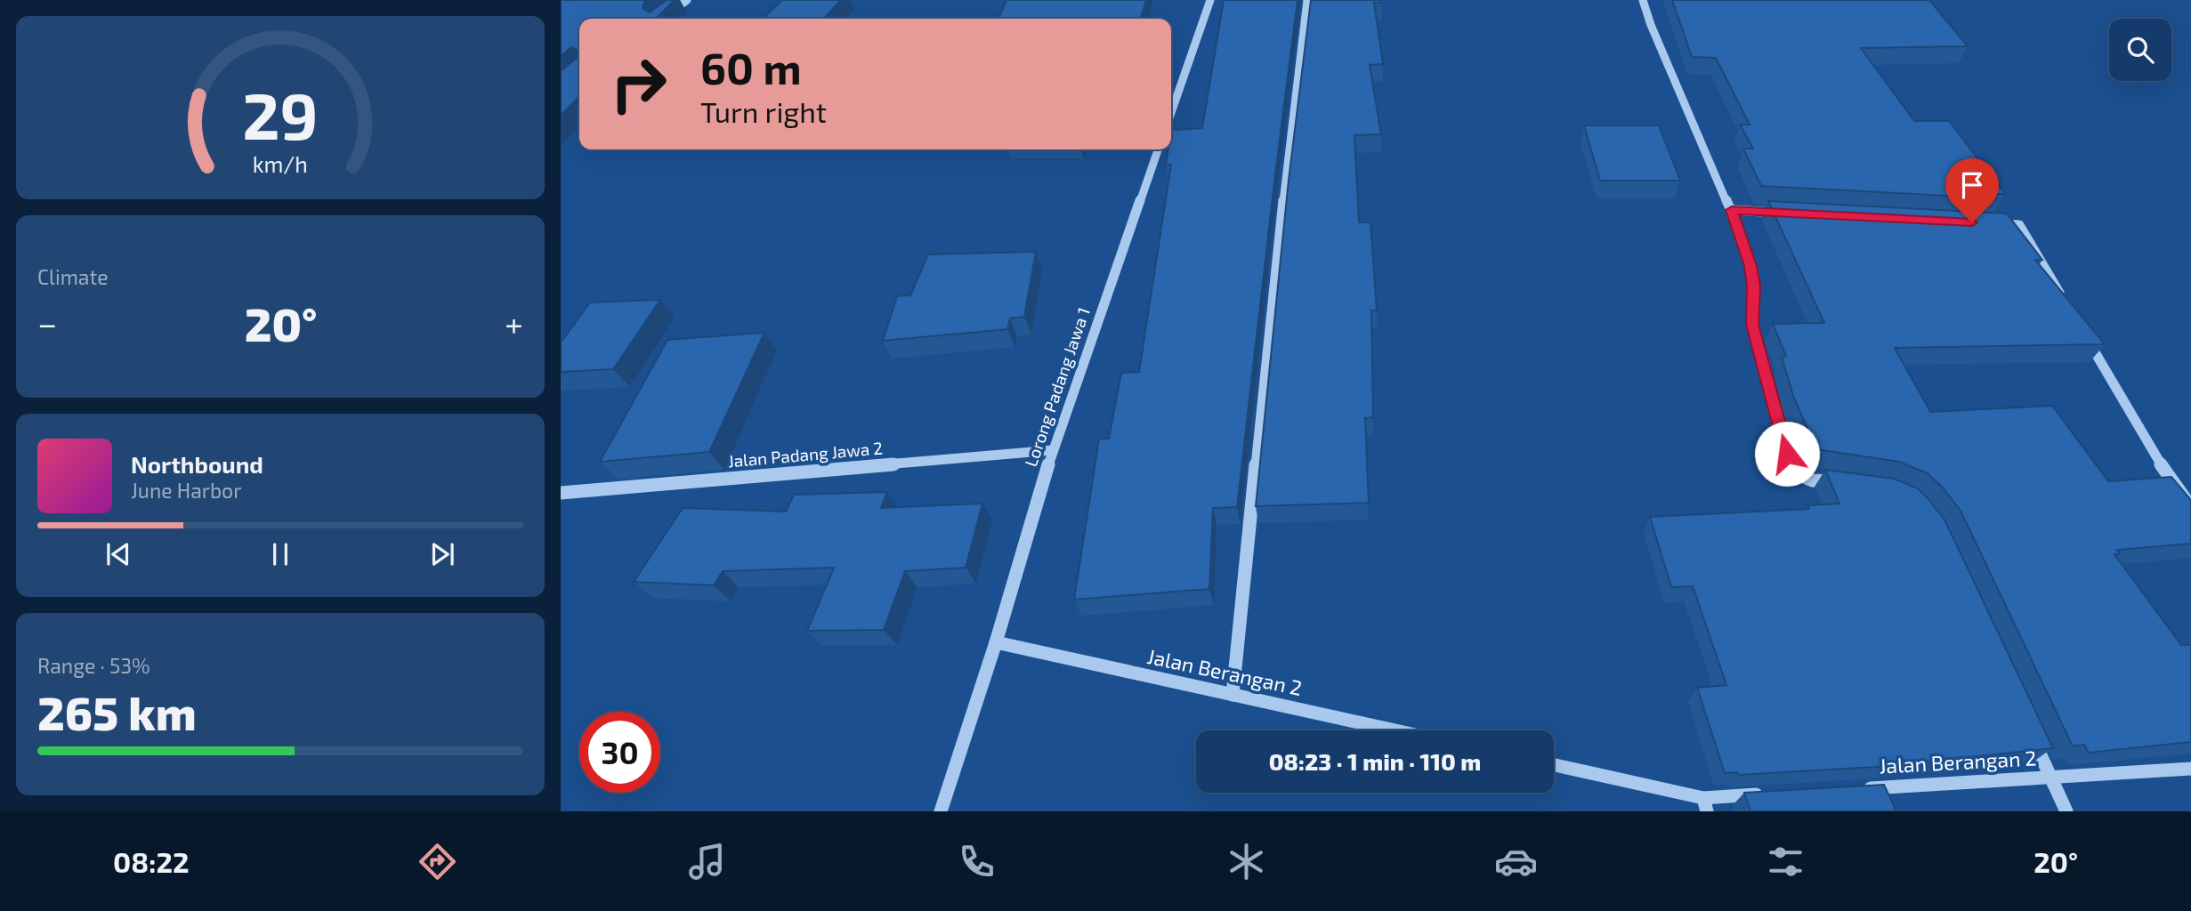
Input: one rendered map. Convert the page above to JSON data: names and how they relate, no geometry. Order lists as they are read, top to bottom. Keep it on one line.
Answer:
{"streets":{"street":["Lorong Padang Jawa 1","Jalan Padang Jawa 2","Jalan Berangan 2"]},"crossings":[["Lorong Padang Jawa 1","Jalan Padang Jawa 2"],["Lorong Padang Jawa 1","Jalan Berangan 2"]],"page":{"turn":["60 m","Turn right"],"tile":["Climate",["Range · 53%","265 km"]],"heat":["−","20°","+"],"song":["Northbound","June Harbor"],"limit":"30","trip":"08:23 · 1 min · 110 m","tabs":["08:22","20°"],"gauge":["29","km/h"]}}
